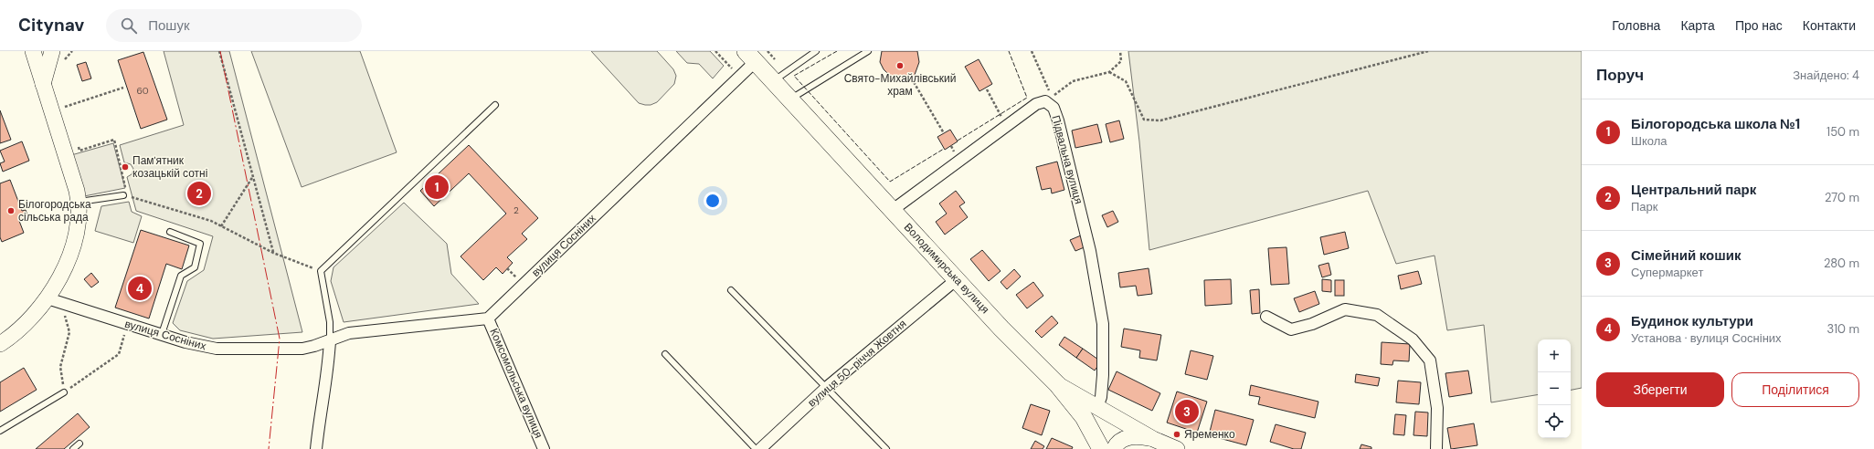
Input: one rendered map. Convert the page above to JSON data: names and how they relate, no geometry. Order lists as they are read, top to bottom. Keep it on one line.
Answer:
{"streets":{"main road":["Володимирська вулиця"],"street":["Підвальна вулиця","вулиця Сосніних","вулиця 50-річчя Жовтня","Комсомольська вулиця"]},"crossings":[["Підвальна вулиця","Володимирська вулиця"],["вулиця Сосніних","Володимирська вулиця"],["вулиця Сосніних","Комсомольська вулиця"],["Володимирська вулиця","вулиця 50-річчя Жовтня"]],"places":["Свято-Михайлівський храм","Пам'ятник козацькій сотні","Білогородська сільська рада","Яременко"],"house_numbers":["60","2"],"page":{"header":"Citynav","search":"Пошук","nav":["Головна","Карта","Про нас","Контакти"],"heading":["Поруч","Знайдено: 4"],"list":[{"mark":"1","name":"Білогородська школа №1","note":"Школа","value":"150 m"},{"mark":"2","name":"Центральний парк","note":"Парк","value":"270 m"},{"mark":"3","name":"Сімейний кошик","note":"Супермаркет","value":"280 m"},{"mark":"4","name":"Будинок культури","note":"Установа · вулиця Сосніних","value":"310 m"}],"pins":["1","2","4","3"],"map_buttons":["+","−"],"buttons":["Зберегти","Поділитися"]}}
